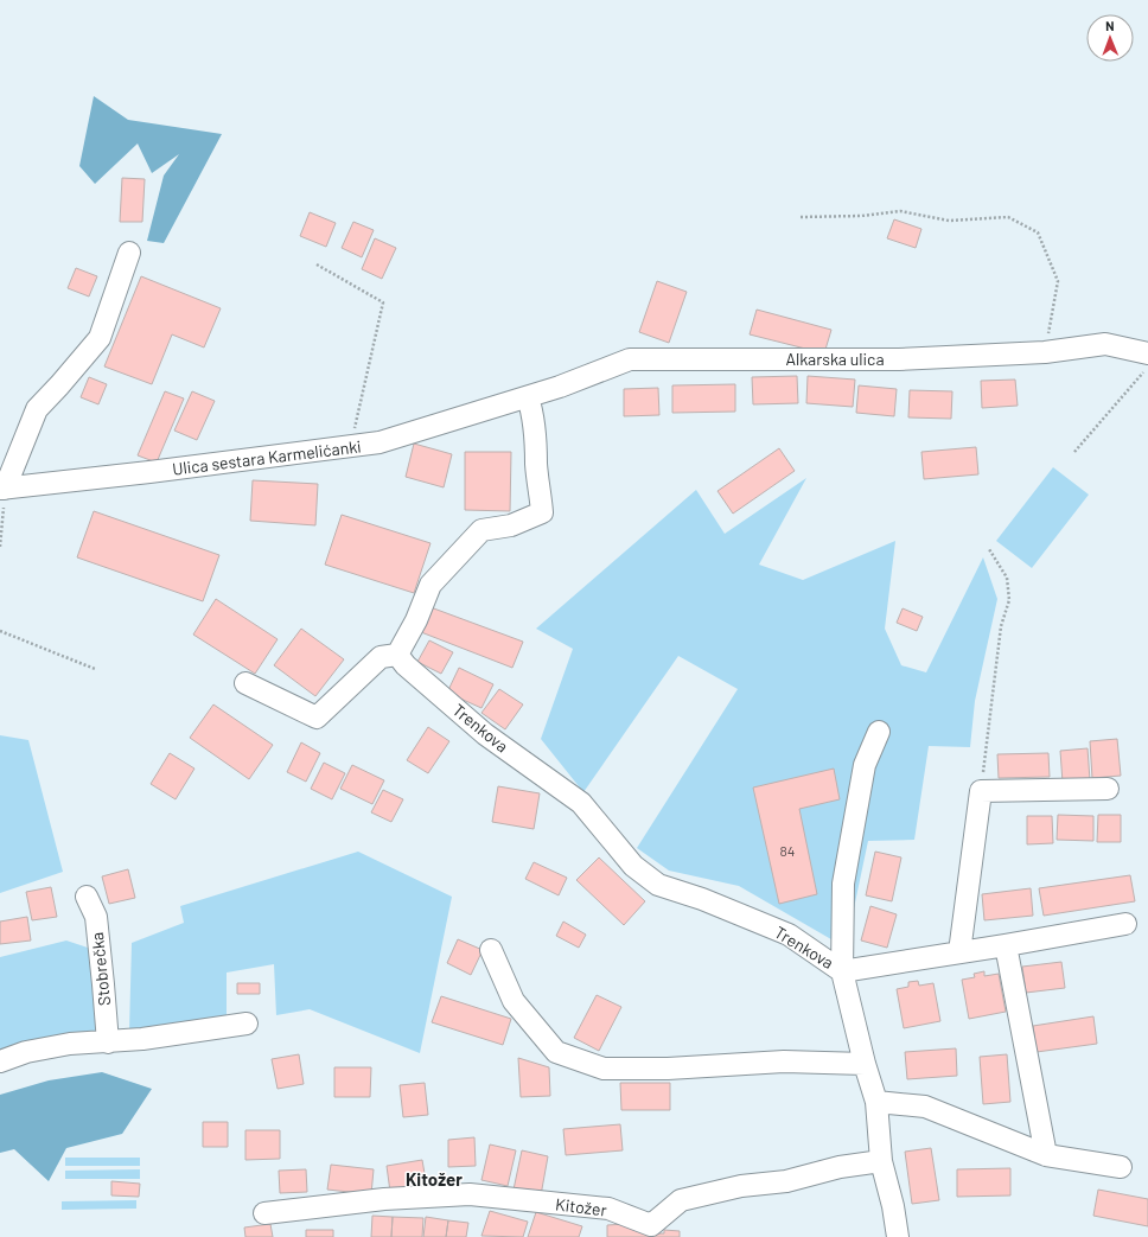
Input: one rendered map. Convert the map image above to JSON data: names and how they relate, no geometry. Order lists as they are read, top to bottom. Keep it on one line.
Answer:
{"streets":{"street":["Alkarska ulica","Ulica sestara Karmelićanki","Trenkova","Stobrečka","Kitožer"]},"crossings":[["Alkarska ulica","Ulica sestara Karmelićanki"],["Trenkova","Kitožer"]],"districts":["Kitožer"],"house_numbers":["84"],"north":"top"}
